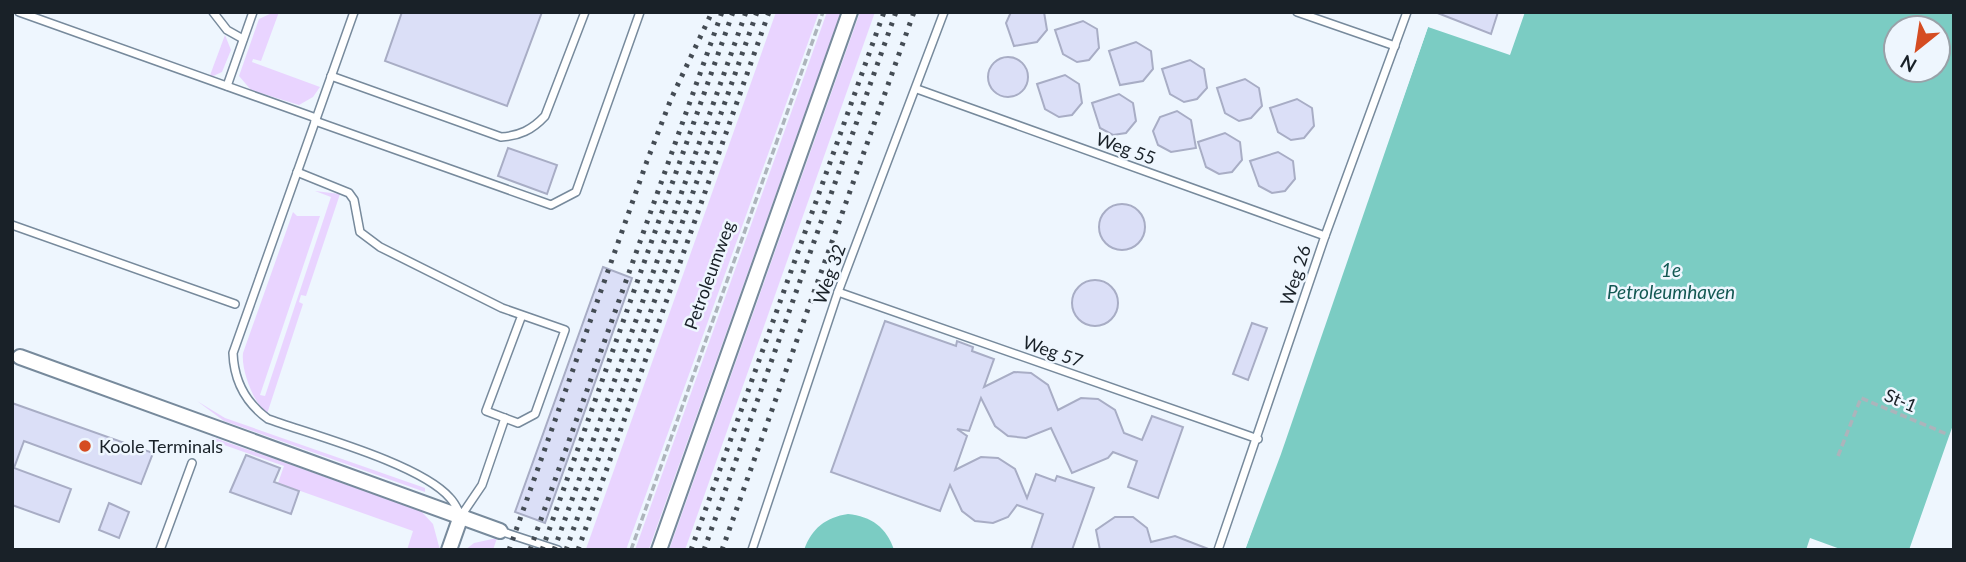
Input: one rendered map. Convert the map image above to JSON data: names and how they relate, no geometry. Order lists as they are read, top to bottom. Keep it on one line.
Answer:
{"streets":{"lane":["Weg 55","Weg 32","Weg 26","Weg 57"],"path":["Petroleumweg","St-1"]},"crossings":[["Weg 55","Weg 32"],["Weg 55","Weg 26"],["Weg 32","Weg 57"],["Weg 26","Weg 57"]],"water":["1e Petroleumhaven"],"places":["Koole Terminals"],"north":"bottom left"}
